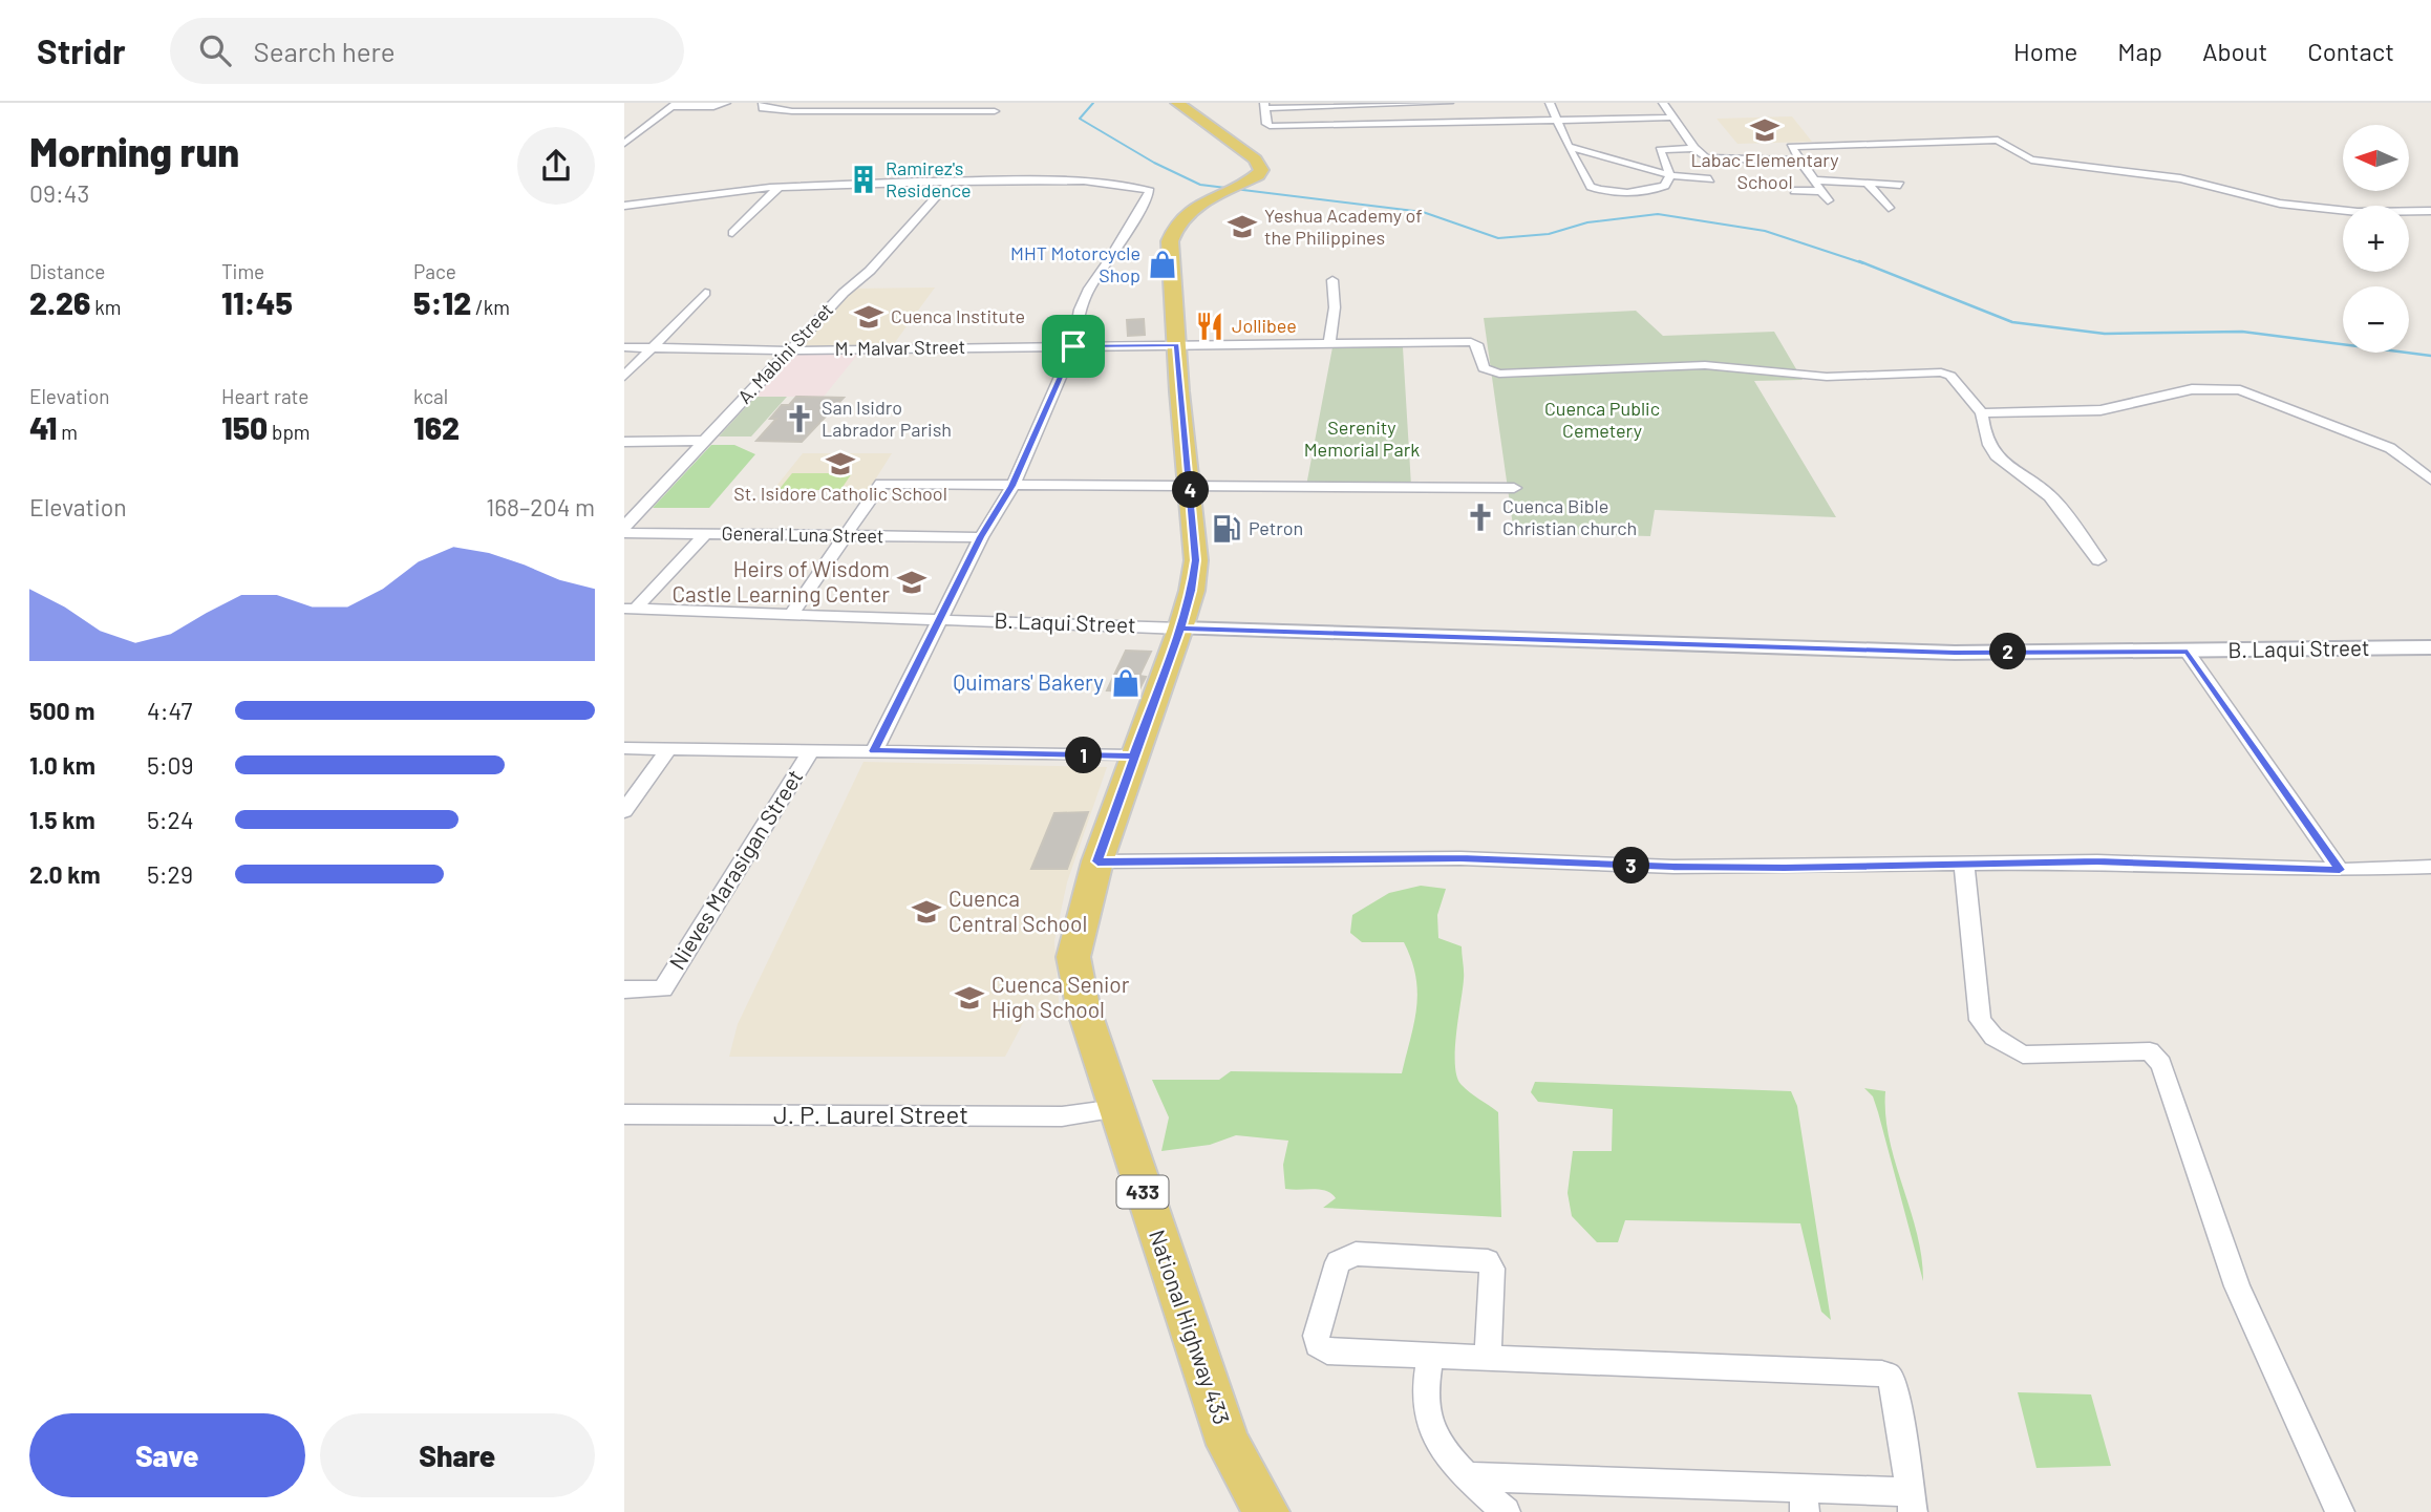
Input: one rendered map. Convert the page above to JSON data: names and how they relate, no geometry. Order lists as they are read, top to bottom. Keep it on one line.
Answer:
{"streets":{"main road":["B. Laqui Street","433","National Highway 433"],"street":["M. Malvar Street","A. Mabini Street","General Luna Street","Nieves Marasigan Street","J. P. Laurel Street"]},"crossings":[["M. Malvar Street","A. Mabini Street"],["M. Malvar Street","National Highway 433"],["B. Laqui Street","National Highway 433"],["J. P. Laurel Street","National Highway 433"]],"parks":["Cuenca Public Cemetery","Serenity Memorial Park"],"places":{"school or university":["Labac Elementary School","Yeshua Academy of the Philippines","Cuenca Institute","St. Isidore Catholic School","Heirs of Wisdom Castle Learning Center","Cuenca Central School","Cuenca Senior High School"],"building":["Ramirez's Residence"],"shop":["MHT Motorcycle Shop","Quimars' Bakery"],"restaurant":["Jollibee"],"church":["San Isidro Labrador Parish","Cuenca Bible Christian church"],"fuel station":["Petron"]},"north":"left","page":{"header":"Stridr","search":"Search here","nav":["Home","Map","About","Contact"],"heading":["Morning run","09:43"],"map_buttons":["+","−"],"stats":[["Distance","2.26 km"],["Time","11:45"],["Pace","5:12 /km"],["Elevation","41 m"],["Heart rate","150 bpm"],["kcal","162"]],"pins":["4","2","1","3"],"chart":["Elevation","168–204 m"],"list":[{"name":"500 m","note":"4:47"},{"name":"1.0 km","note":"5:09"},{"name":"1.5 km","note":"5:24"},{"name":"2.0 km","note":"5:29"}],"buttons":["Save","Share"]}}
